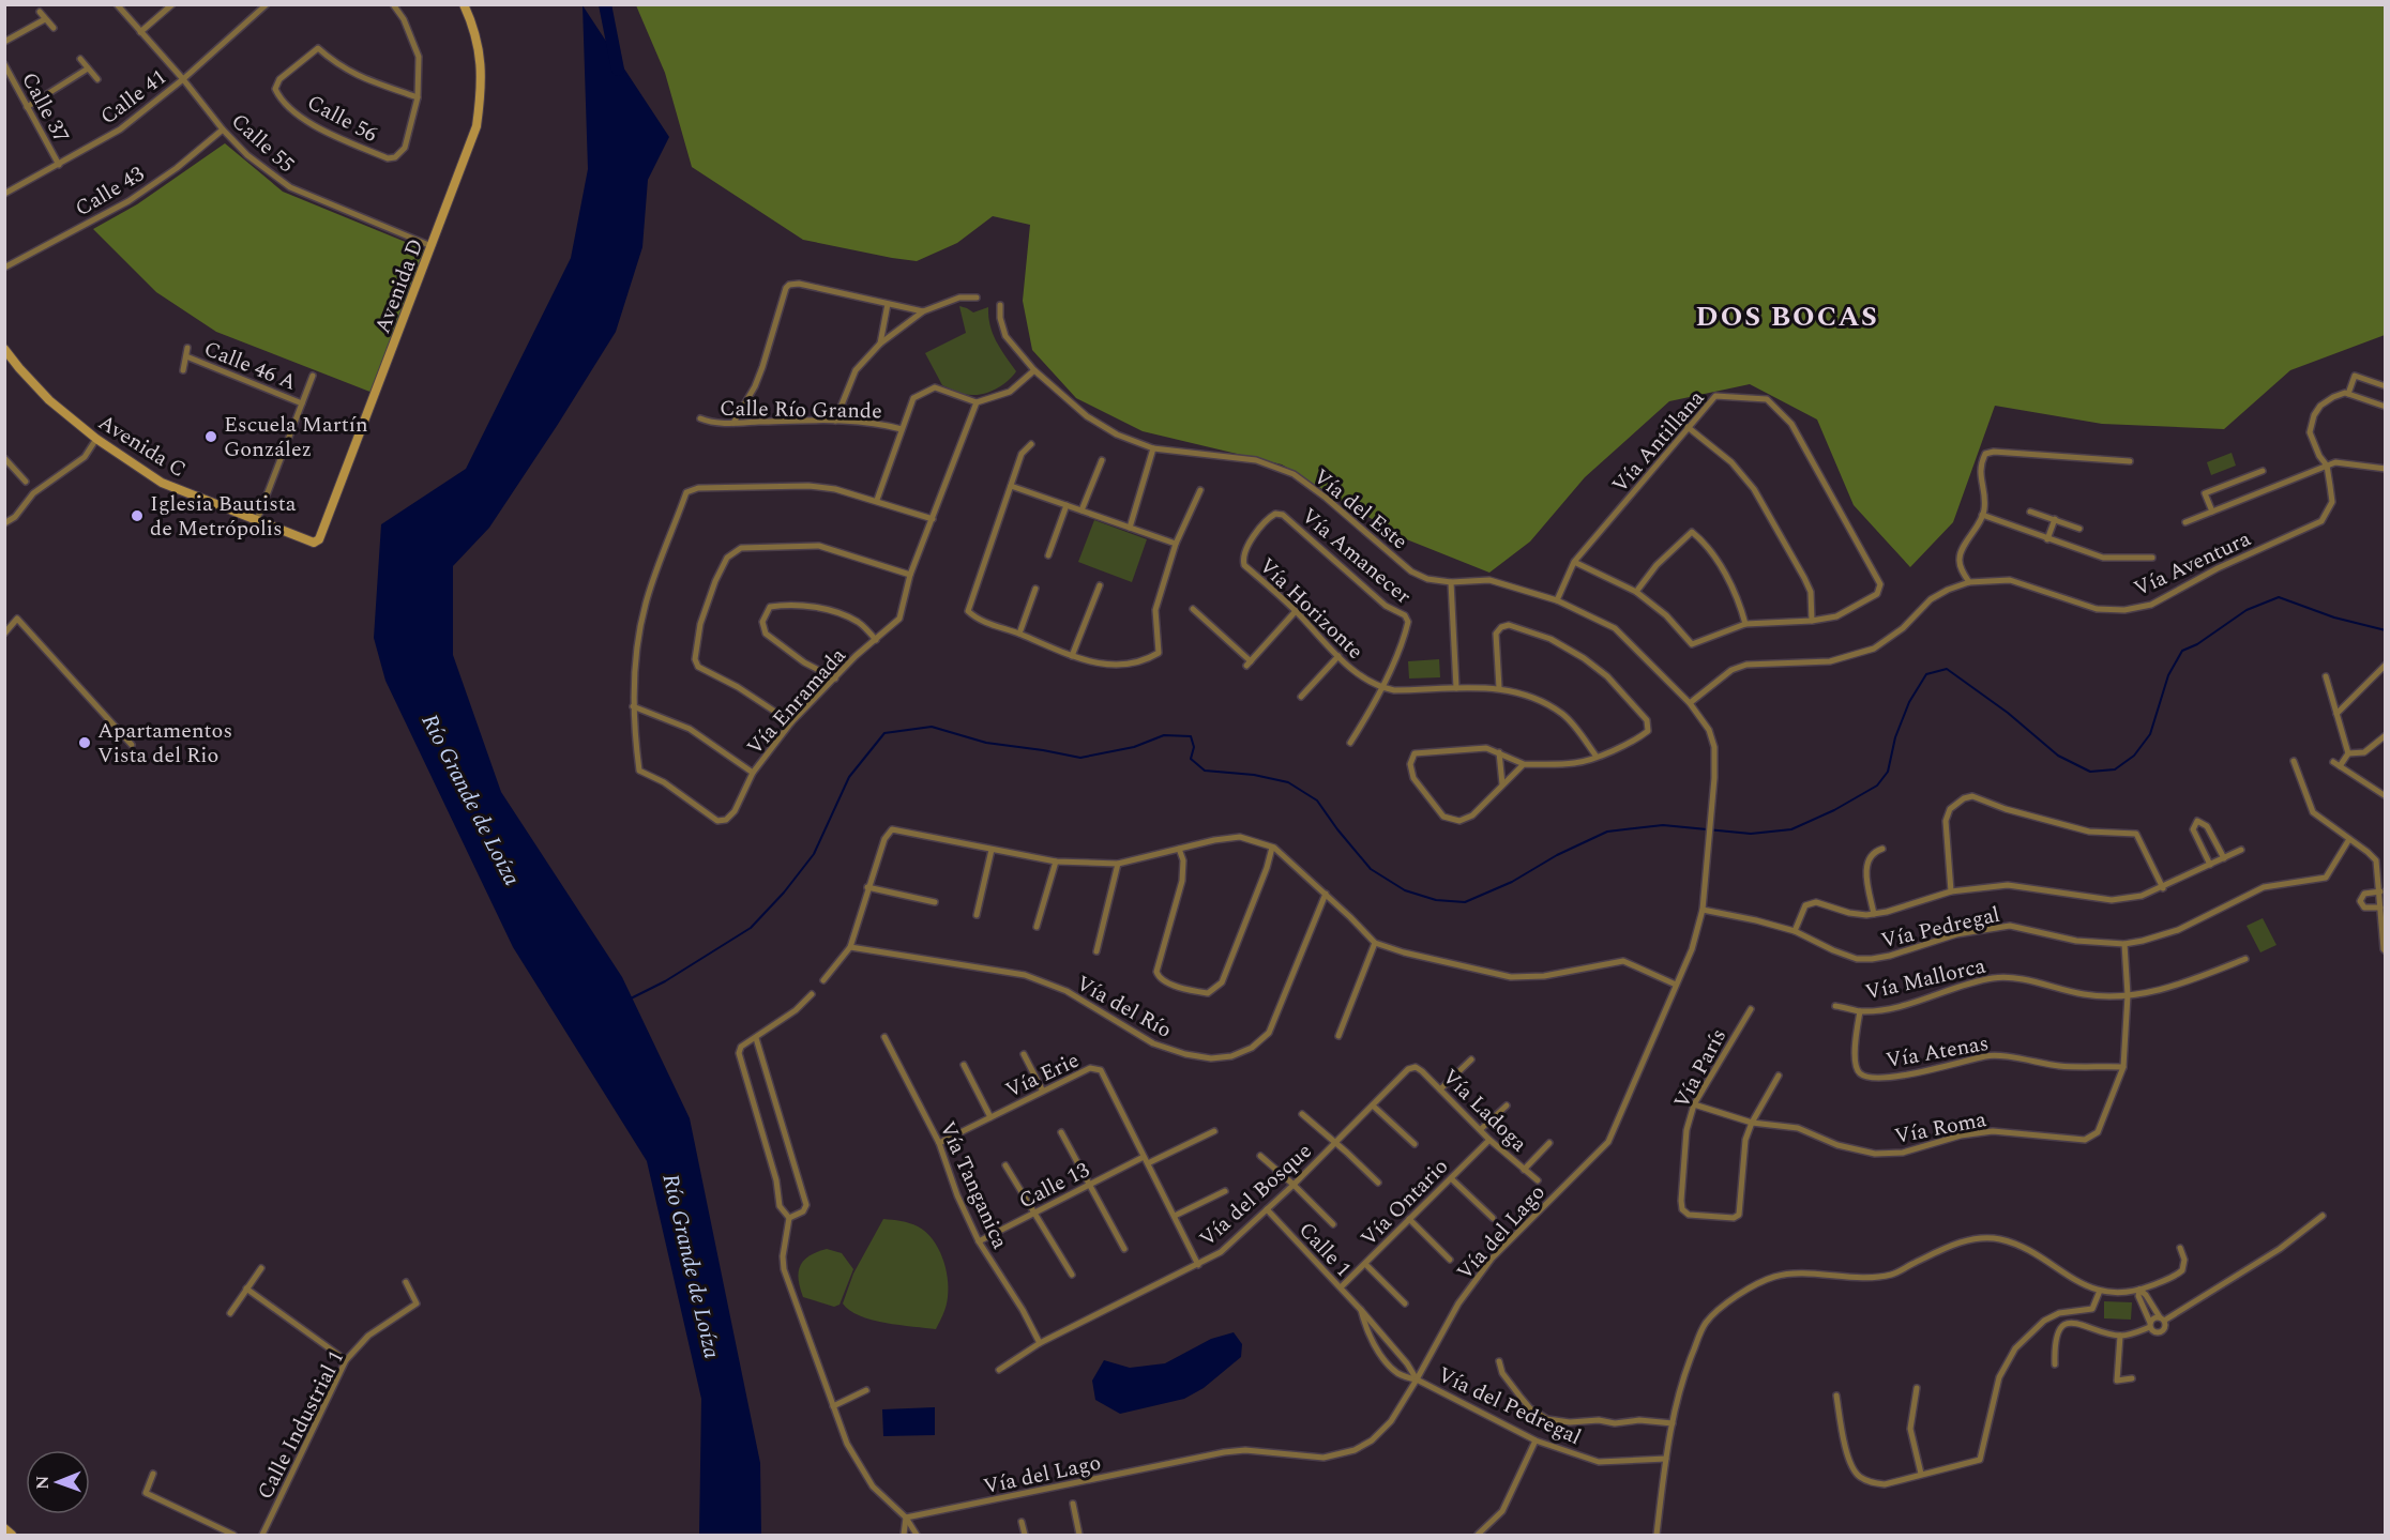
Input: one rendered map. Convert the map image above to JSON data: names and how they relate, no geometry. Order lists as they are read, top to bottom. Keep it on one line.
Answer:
{"streets":{"street":["Calle 41","Calle 37","Calle 56","Calle 55","Calle 43","Avenida D","Calle 46 A","Calle Río Grande","Vía Antillana","Avenida C","Vía del Este","Vía Amanecer","Vía Aventura","Vía Horizonte","Vía Enramada","Vía Pedregal","Vía Mallorca","Vía del Río","Vía Atenas","Vía París","Vía Erie","Vía Ladoga","Vía Roma","Vía Tanganica","Calle 13","Vía del Bosque","Vía Ontario","Vía del Lago","Calle 1","Vía del Pedregal","Calle Industrial 1"]},"crossings":[["Calle 41","Calle 37"],["Calle 41","Calle 55"],["Calle 55","Calle 43"],["Calle 55","Avenida D"],["Avenida D","Avenida C"],["Vía Antillana","Vía del Este"],["Vía del Este","Vía Aventura"],["Vía del Este","Vía del Lago"],["Vía Amanecer","Vía Horizonte"],["Vía Aventura","Vía del Lago"],["Vía Pedregal","Vía Roma"],["Vía Pedregal","Vía del Lago"],["Vía Mallorca","Vía Atenas"],["Vía Mallorca","Vía Roma"],["Vía Atenas","Vía Roma"],["Vía París","Vía Roma"],["Vía Erie","Vía Tanganica"],["Vía Erie","Calle 13"],["Vía Erie","Vía del Bosque"],["Vía Ladoga","Vía del Bosque"],["Vía Ladoga","Vía Ontario"],["Vía Tanganica","Calle 13"],["Vía Tanganica","Vía del Bosque"],["Vía del Bosque","Calle 1"],["Vía Ontario","Calle 1"],["Vía del Lago","Calle 1"],["Vía del Lago","Vía del Pedregal"],["Calle 1","Vía del Pedregal"]],"districts":["DOS BOCAS"],"water":["Río Grande de Loíza"],"places":["Escuela Martín González","Iglesia Bautista de Metrópolis","Apartamentos Vista del Rio"],"north":"left"}
